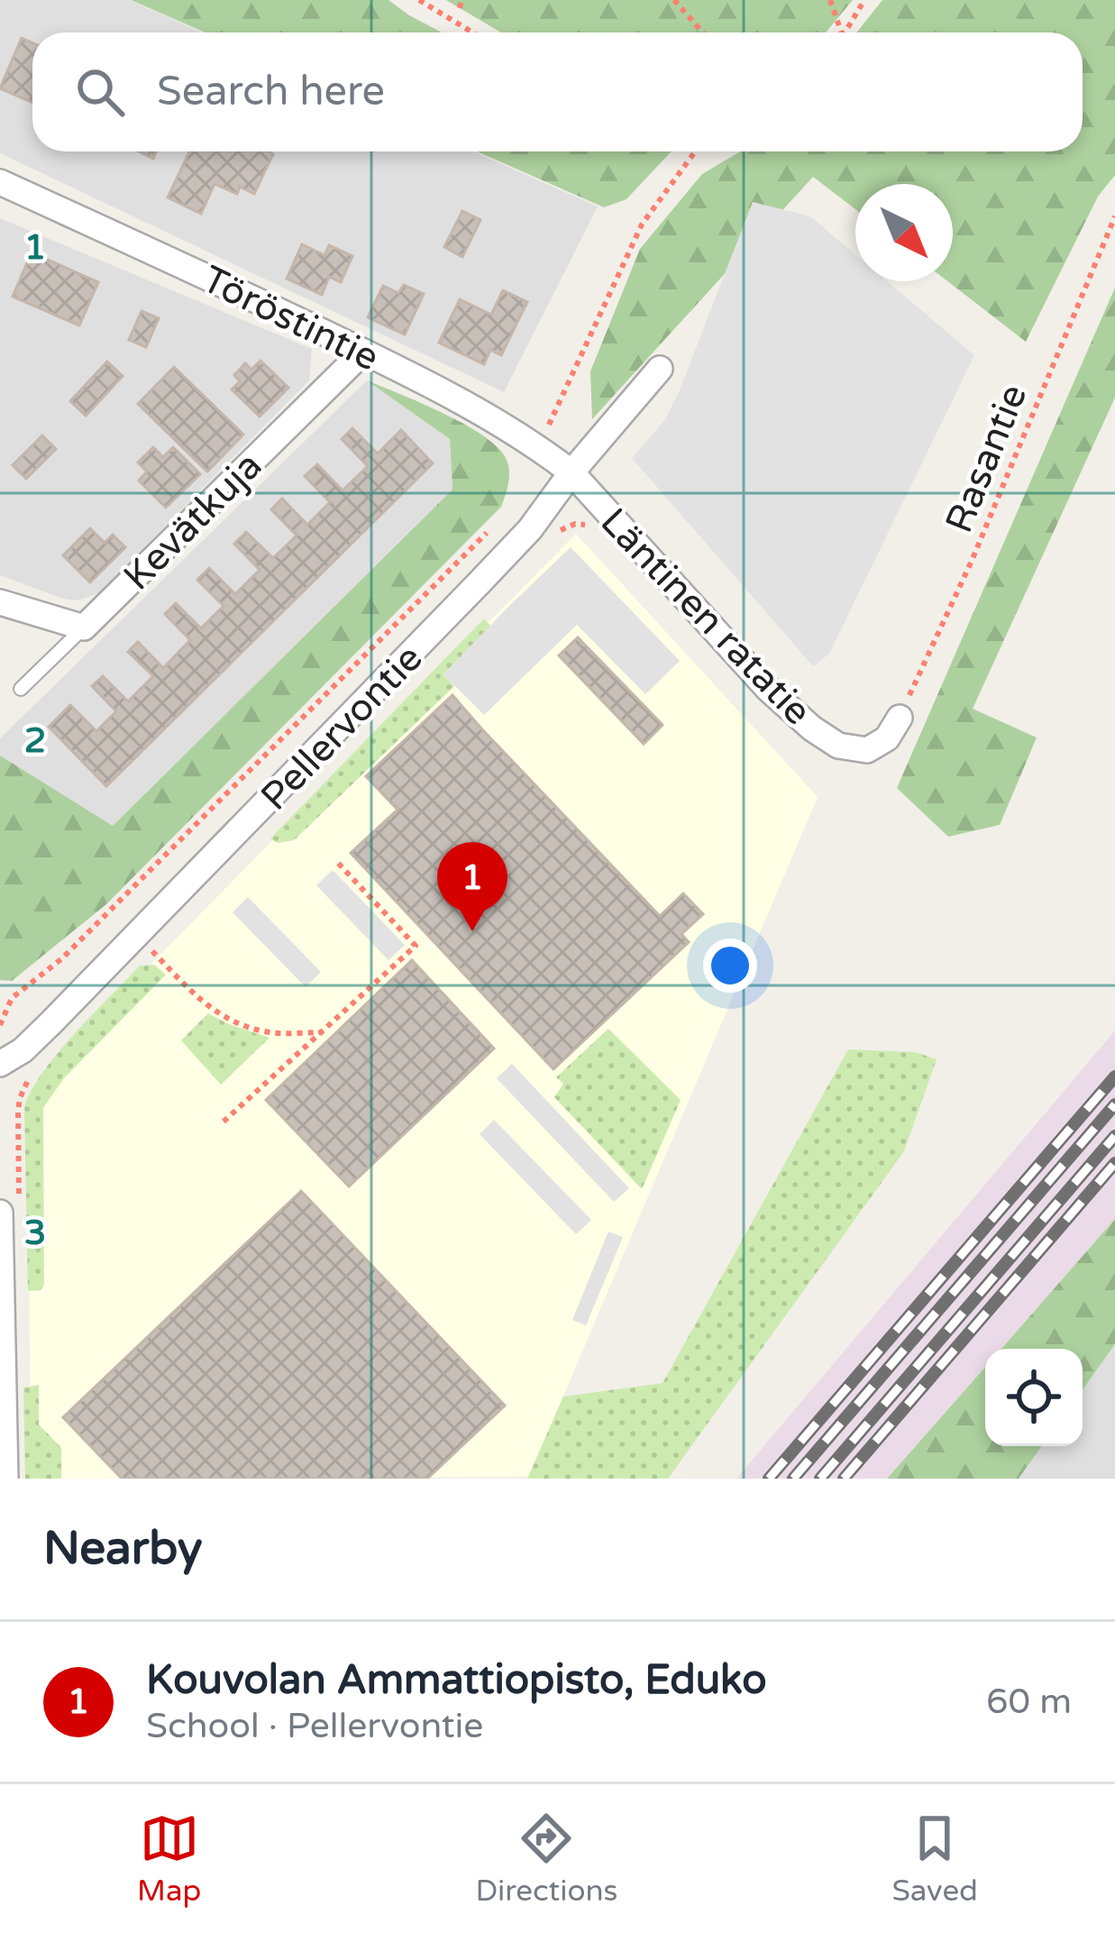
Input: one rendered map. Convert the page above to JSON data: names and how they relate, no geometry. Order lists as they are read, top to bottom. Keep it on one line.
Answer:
{"streets":{"street":["Töröstintie","Kevätkuja","Läntinen ratatie","Pellervontie"],"path":["Rasantie"]},"crossings":[["Töröstintie","Kevätkuja"],["Töröstintie","Läntinen ratatie"],["Töröstintie","Pellervontie"],["Rasantie","Läntinen ratatie"],["Läntinen ratatie","Pellervontie"]],"north":"bottom right","page":{"search":"Search here","pins":"1","heading":"Nearby","list":[{"mark":"1","name":"Kouvolan Ammattiopisto, Eduko","note":"School · Pellervontie","value":"60 m"}],"nav":["Map","Directions","Saved"]},"grid":{"rows":["1","2","3"]}}
